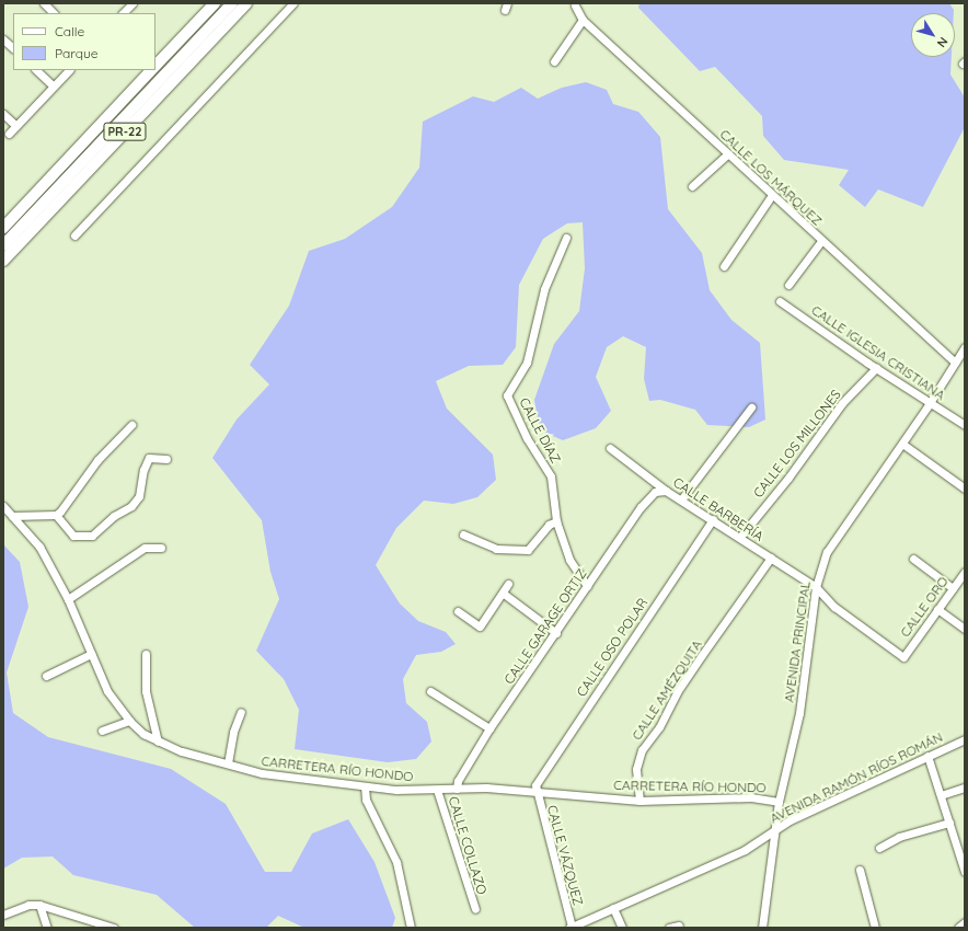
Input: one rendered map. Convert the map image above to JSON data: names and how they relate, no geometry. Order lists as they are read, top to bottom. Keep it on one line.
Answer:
{"streets":{"highway":["PR-22"],"street":["CALLE LOS MÁRQUEZ","CALLE IGLESIA CRISTIANA","CALLE DÍAZ","CALLE LOS MILLONES","CALLE BARBERÍA","CALLE ORO","CALLE GARAGE ORTIZ","AVENIDA PRINCIPAL","CALLE OSO POLAR","CALLE AMÉZQUITA","CARRETERA RÍO HONDO","AVENIDA RAMÓN RÍOS ROMÁN","CALLE COLLAZO","CALLE VÁZQUEZ"]},"crossings":[["CALLE LOS MÁRQUEZ","AVENIDA PRINCIPAL"],["CALLE IGLESIA CRISTIANA","CALLE LOS MILLONES"],["CALLE IGLESIA CRISTIANA","AVENIDA PRINCIPAL"],["CALLE DÍAZ","CALLE GARAGE ORTIZ"],["CALLE LOS MILLONES","CALLE BARBERÍA"],["CALLE BARBERÍA","CALLE ORO"],["CALLE BARBERÍA","CALLE GARAGE ORTIZ"],["CALLE BARBERÍA","AVENIDA PRINCIPAL"],["CALLE BARBERÍA","CALLE OSO POLAR"],["CALLE BARBERÍA","CALLE AMÉZQUITA"],["CALLE GARAGE ORTIZ","CARRETERA RÍO HONDO"],["AVENIDA PRINCIPAL","CARRETERA RÍO HONDO"],["AVENIDA PRINCIPAL","AVENIDA RAMÓN RÍOS ROMÁN"],["CALLE OSO POLAR","CARRETERA RÍO HONDO"],["CALLE OSO POLAR","CALLE VÁZQUEZ"],["CALLE AMÉZQUITA","CARRETERA RÍO HONDO"],["CARRETERA RÍO HONDO","CALLE COLLAZO"],["CARRETERA RÍO HONDO","CALLE VÁZQUEZ"],["AVENIDA RAMÓN RÍOS ROMÁN","CALLE VÁZQUEZ"]],"legend":["Calle","Parque"],"north":"bottom right"}
